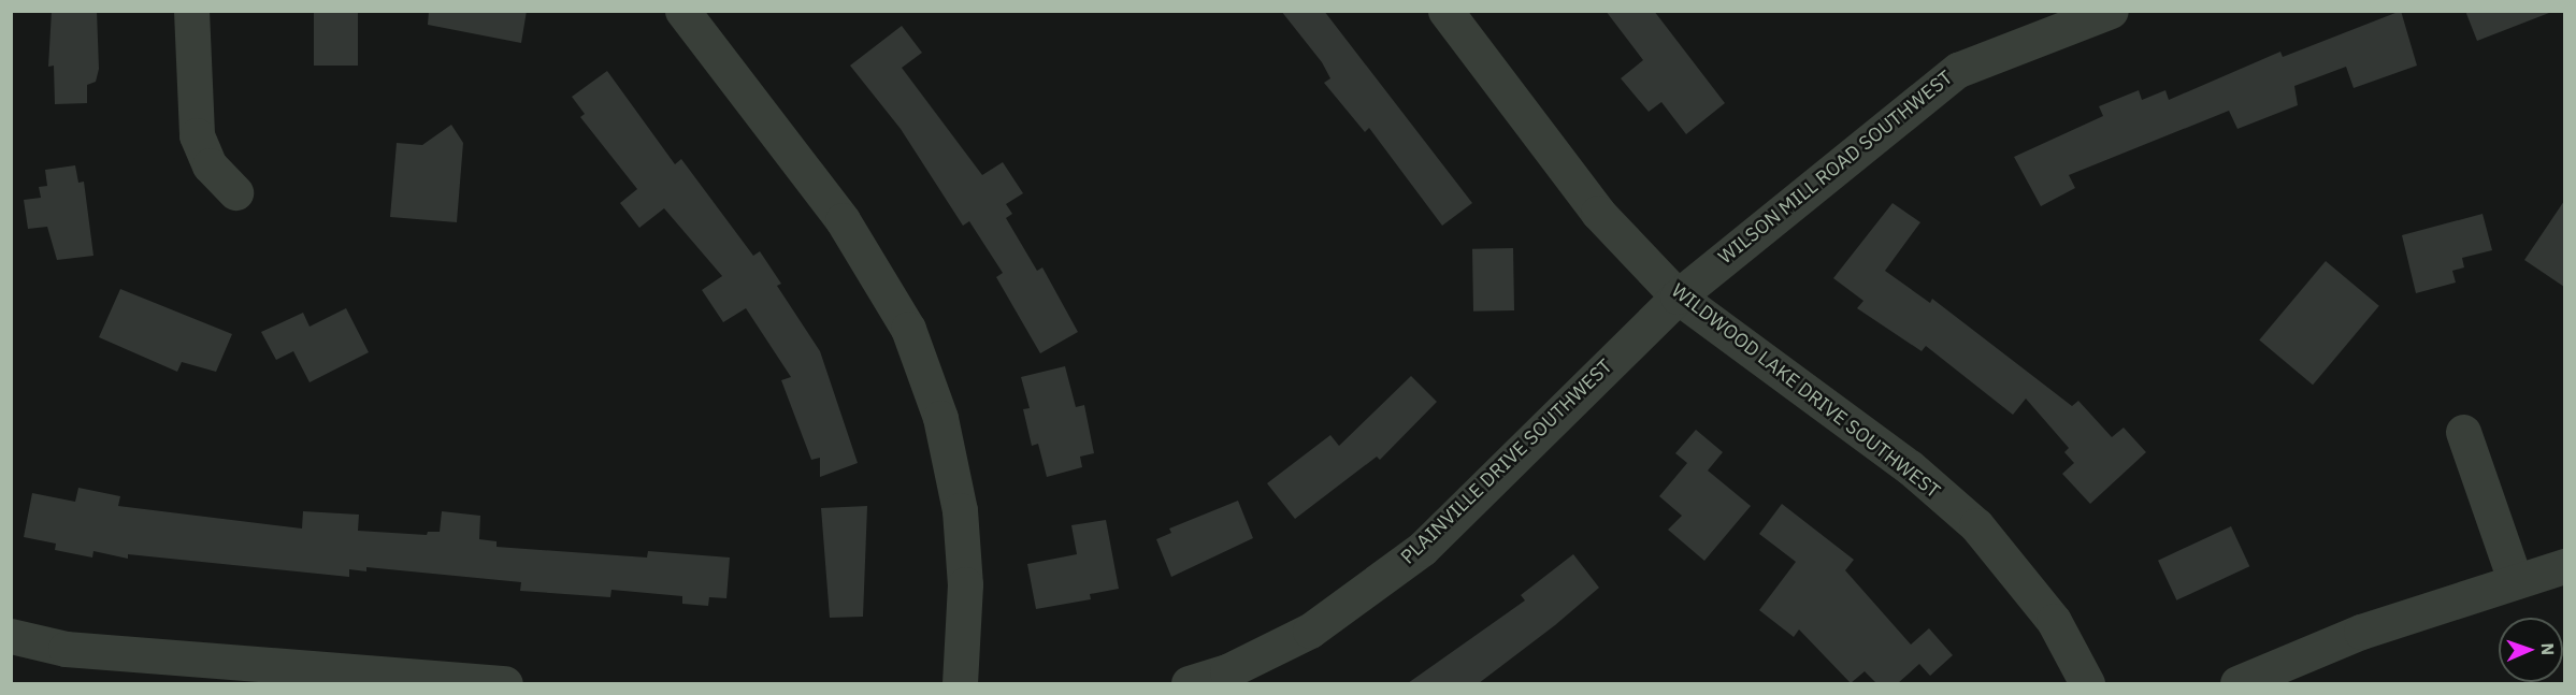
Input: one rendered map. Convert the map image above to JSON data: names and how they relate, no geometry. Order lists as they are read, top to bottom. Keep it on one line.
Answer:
{"streets":{"street":["WILSON MILL ROAD SOUTHWEST","WILDWOOD LAKE DRIVE SOUTHWEST","PLAINVILLE DRIVE SOUTHWEST"]},"crossings":[["WILSON MILL ROAD SOUTHWEST","WILDWOOD LAKE DRIVE SOUTHWEST"],["WILSON MILL ROAD SOUTHWEST","PLAINVILLE DRIVE SOUTHWEST"],["WILDWOOD LAKE DRIVE SOUTHWEST","PLAINVILLE DRIVE SOUTHWEST"]],"north":"right"}
